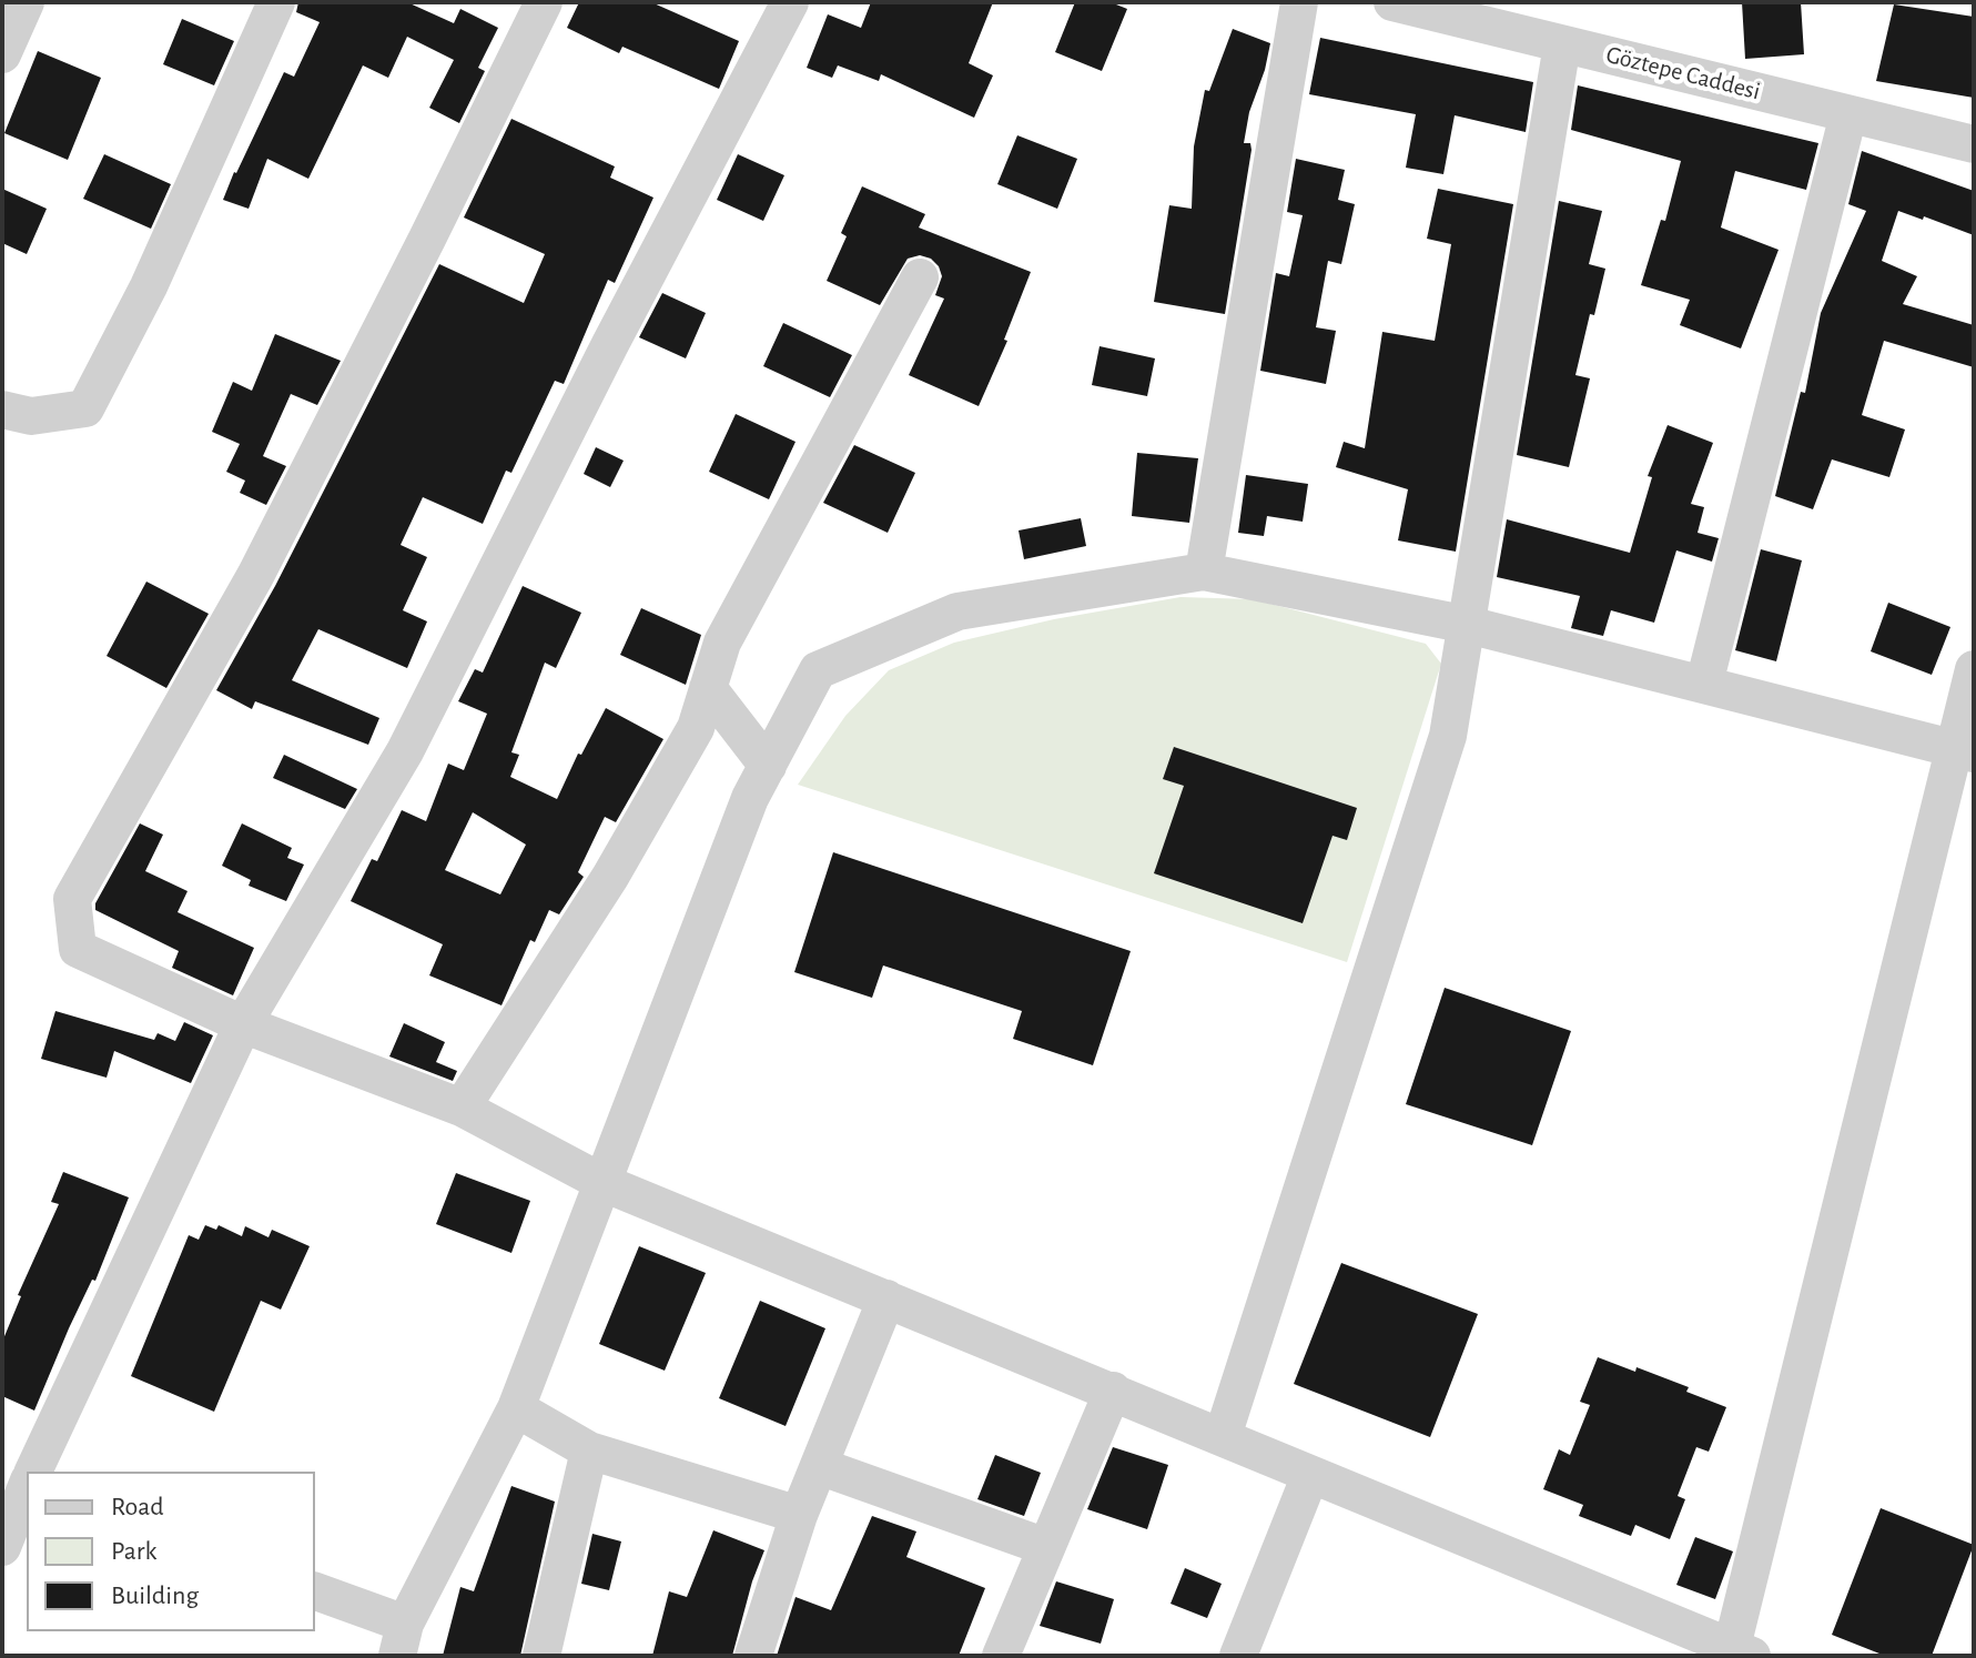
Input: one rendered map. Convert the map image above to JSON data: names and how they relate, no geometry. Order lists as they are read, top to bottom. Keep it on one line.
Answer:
{"streets":{"street":["Göztepe Caddesi"]},"legend":["Road","Park","Building"]}
